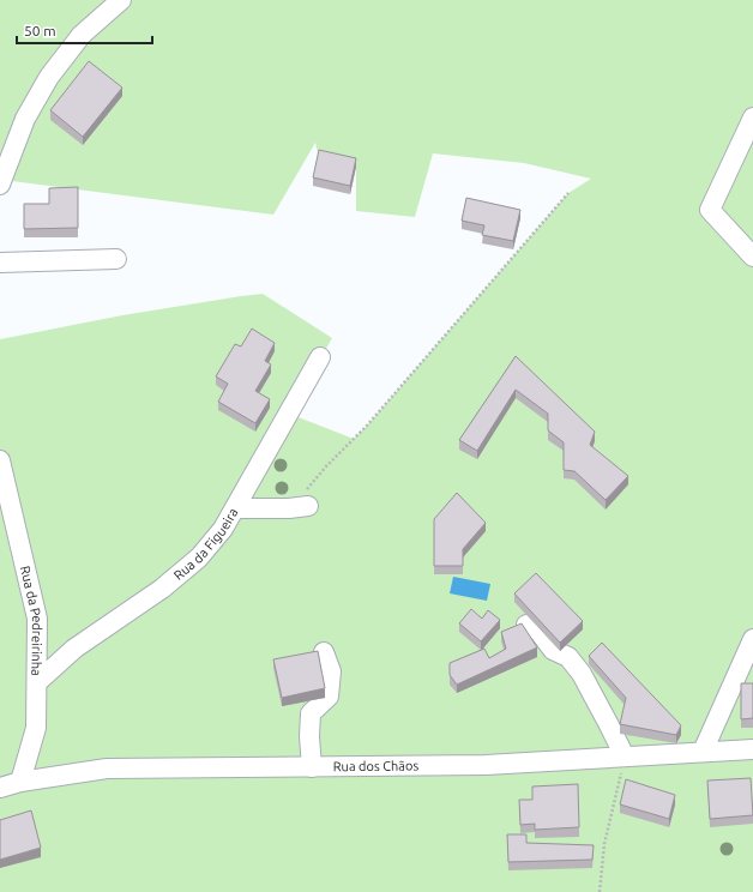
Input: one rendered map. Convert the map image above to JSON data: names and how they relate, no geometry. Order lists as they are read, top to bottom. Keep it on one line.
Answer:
{"streets":{"street":["Rua da Figueira","Rua da Pedreirinha","Rua dos Chãos"]},"crossings":[["Rua da Figueira","Rua da Pedreirinha"],["Rua da Pedreirinha","Rua dos Chãos"]],"scale_bar":"50 m"}
